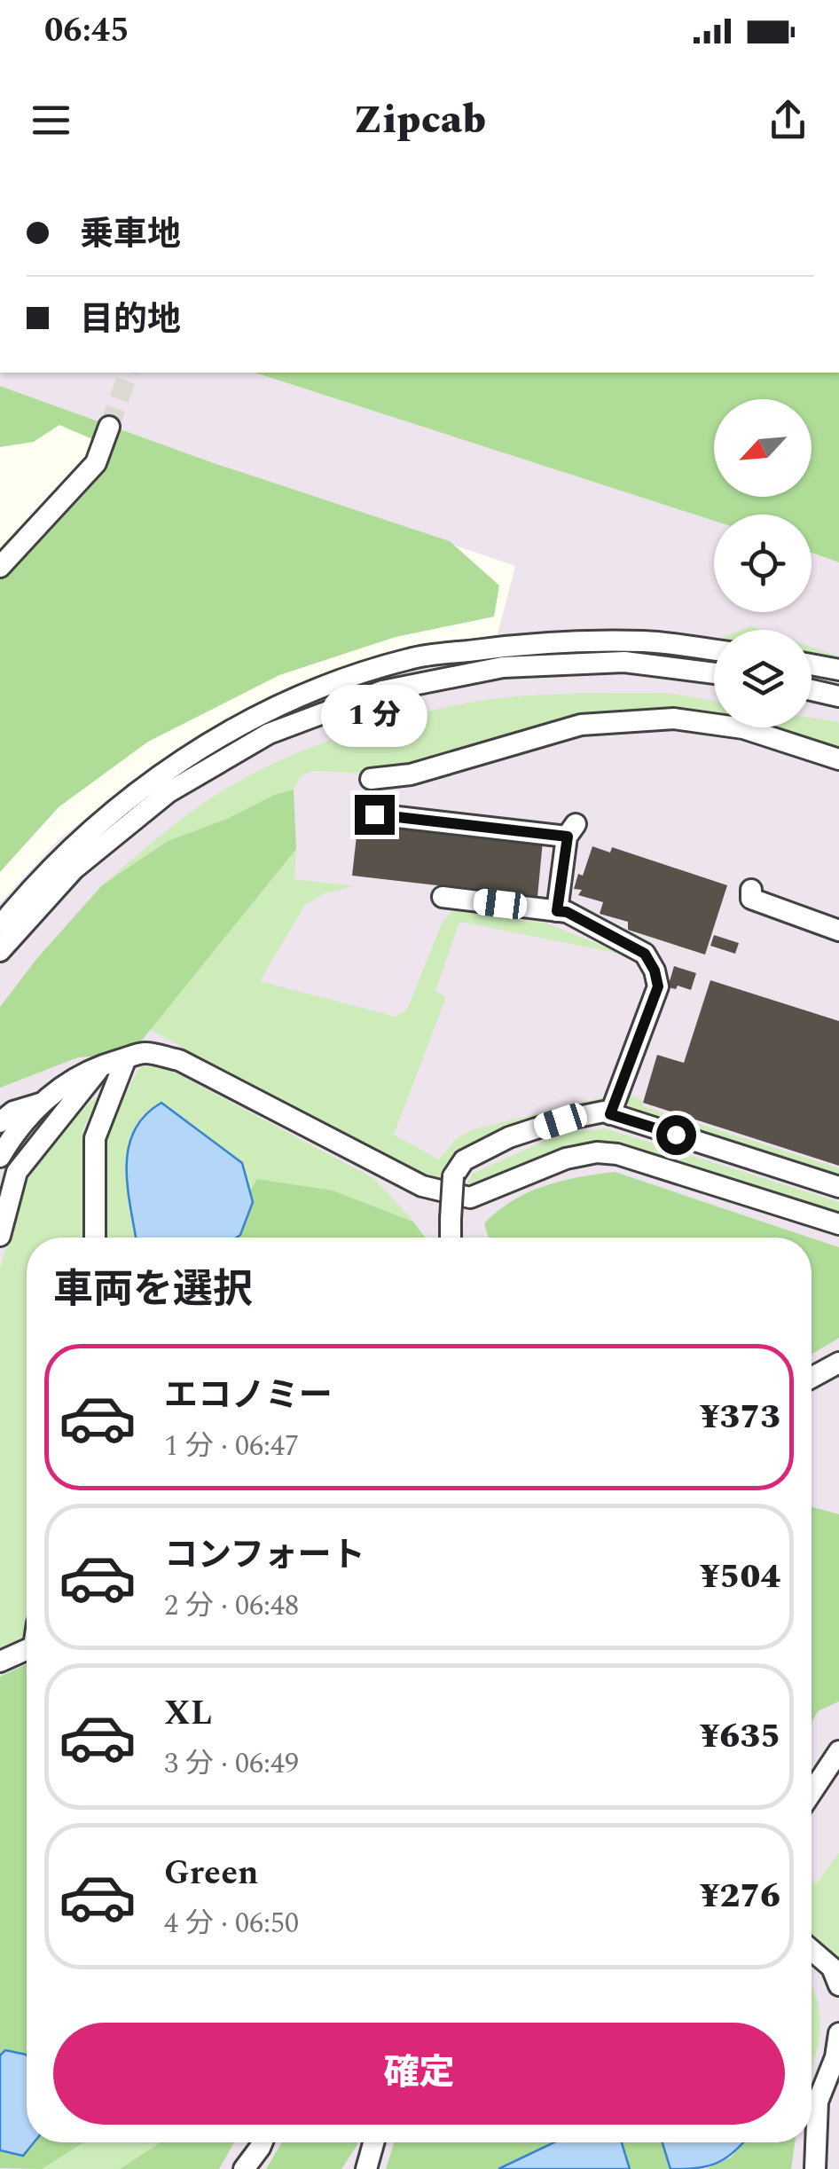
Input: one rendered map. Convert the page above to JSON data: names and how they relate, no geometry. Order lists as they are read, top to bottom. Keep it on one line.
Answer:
{"north":"bottom left","page":{"status":"06:45","header":"Zipcab","banner":["乗車地","目的地"],"bubble":"1 分","heading":"車両を選択","list":[{"name":"エコノミー","note":"1 分 · 06:47","value":"¥373"},{"name":"コンフォート","note":"2 分 · 06:48","value":"¥504"},{"name":"XL","note":"3 分 · 06:49","value":"¥635"},{"name":"Green","note":"4 分 · 06:50","value":"¥276"}],"buttons":"確定"}}
